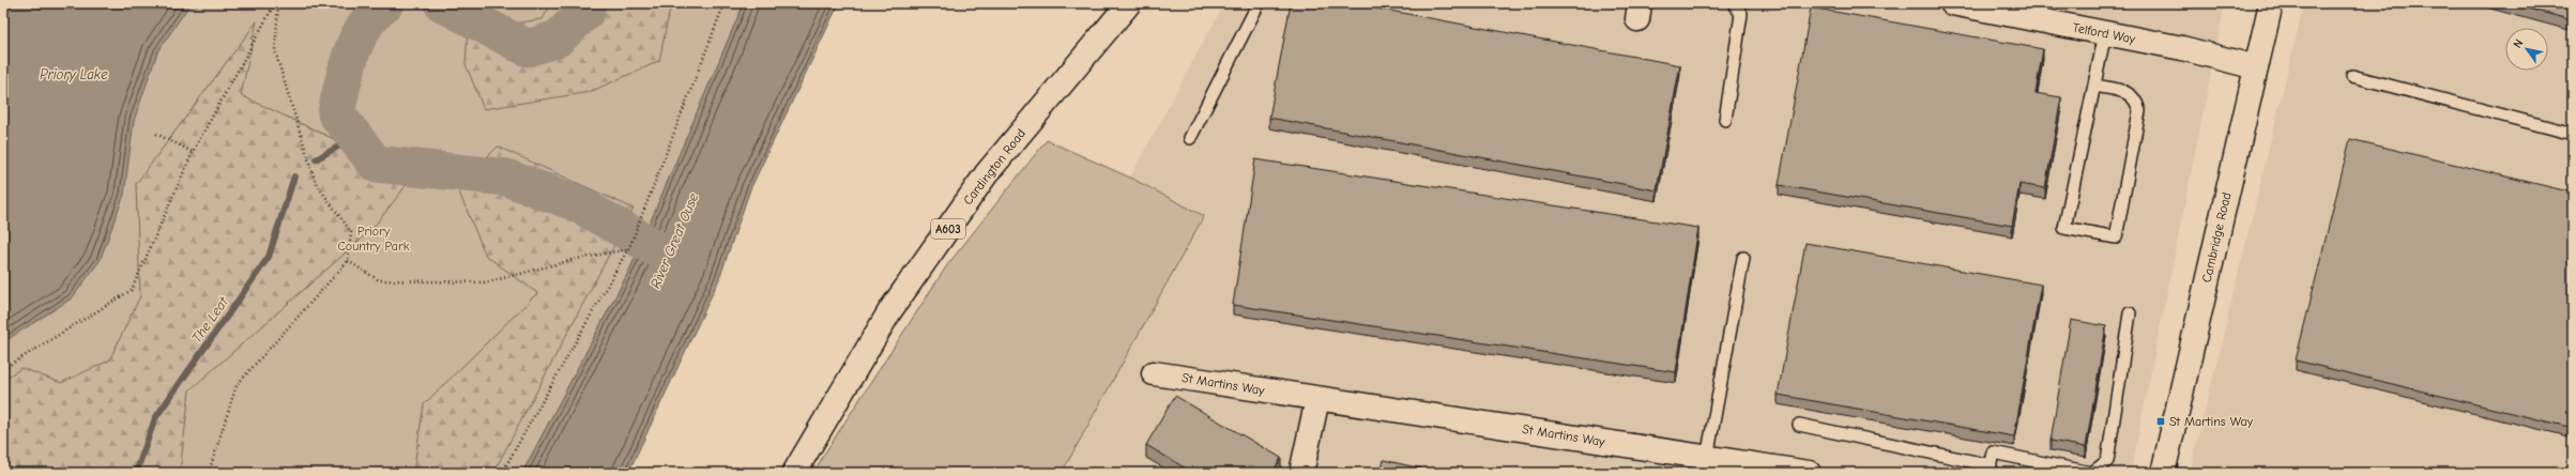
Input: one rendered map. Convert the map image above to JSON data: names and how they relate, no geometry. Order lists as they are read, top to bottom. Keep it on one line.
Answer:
{"streets":{"street":["Telford Way","Cardington Road","A603","Cambridge Road","St Martins Way"]},"crossings":[["Telford Way","Cambridge Road"]],"water":["Priory Lake","River Great Ouse","The Leat"],"parks":["Priory Country Park"],"places":{"transit":["St Martins Way"]},"north":"top left"}
